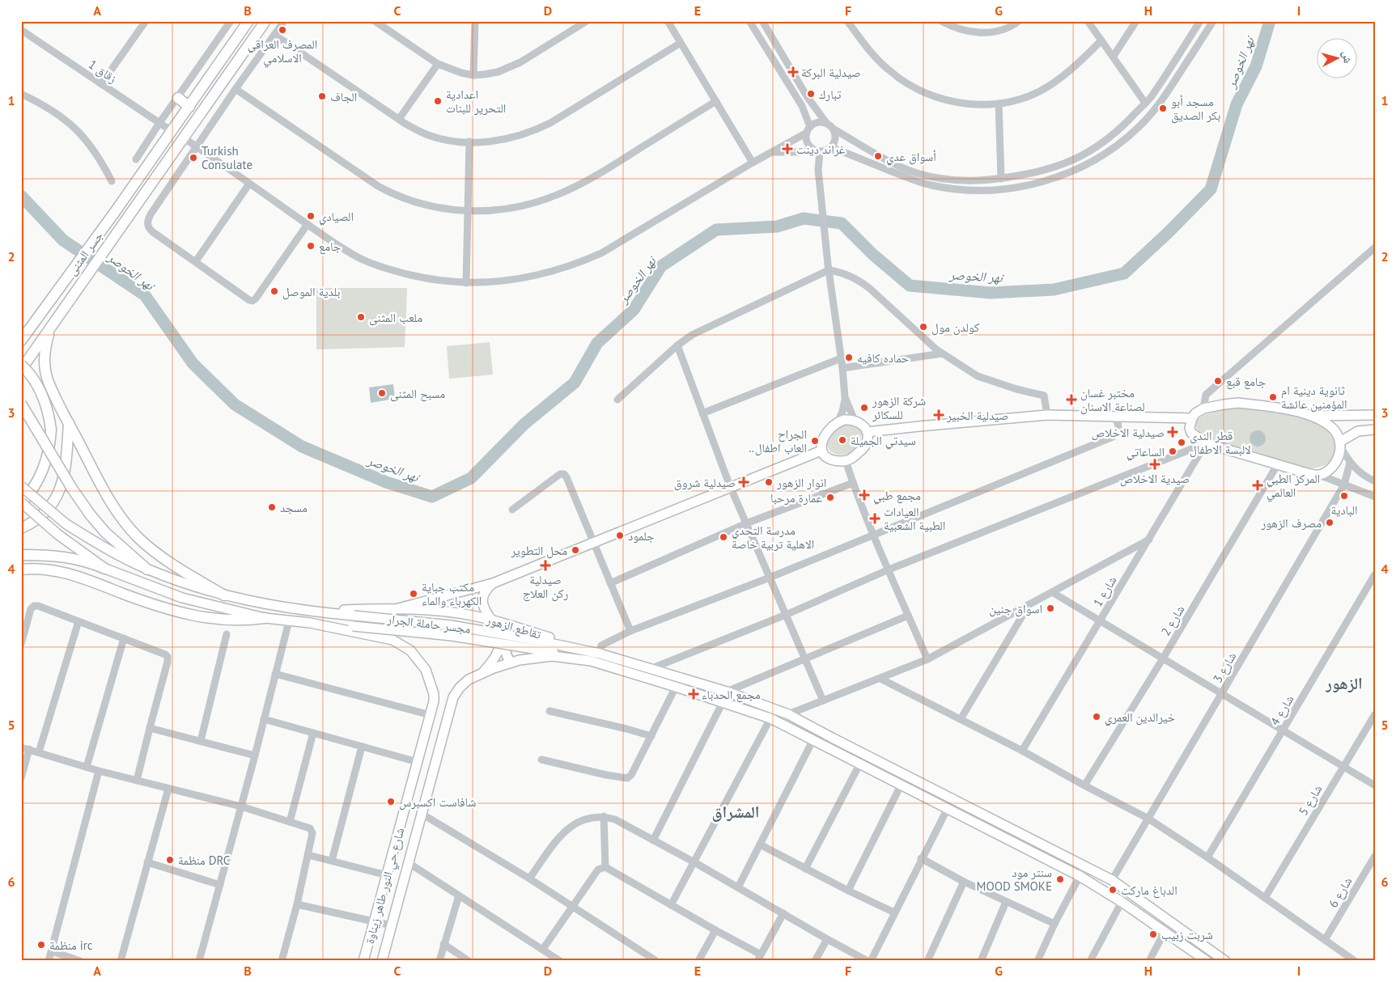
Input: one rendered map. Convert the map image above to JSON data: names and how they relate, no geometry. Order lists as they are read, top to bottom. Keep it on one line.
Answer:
{"streets":{"highway":["جسر المثنى"],"main road":["مجسر حاملة الجرار","تقاطع الزهور","شارع حي النور طاهر زيناوة"],"street":["زقاق 1","شارع 1","شارع 2","شارع 3","شارع 4","شارع 5","شارع 6"]},"crossings":[["زقاق 1","جسر المثنى"],["مجسر حاملة الجرار","تقاطع الزهور"]],"districts":["الزهور","المشراق"],"water":["نهر الخوصر"],"places":{"other":["المصرف العراقي الاسلامي","تبارك","الجاف","اعدادية التحرير للبنات","مسجد أبو بكر الصديق","أسواق عدي","Turkish Consulate","الصيادي","جامع","بلدية الموصل","ملعب المثنى","كولدن مول","حماده كافيه","جامع قبع","مسبح المثنى","ثانوية دينية ام المؤمنين عائشة","شركة الزهور للسكائر","سيدتي الجميلة","الجراح ..العاب اطفال","قطر الندى لالبسة الاطفال","الساعاتي","انوار الزهور","البادية","عمارة مرحبا","مسجد","مصرف الزهور","جلمود","مدرسة التحدي الاهلية تربية خاصة","محل التطوير","مكتب جباية الكهرباء والماء","اسواق جنين","خيرالدين العمري","شافاست اكسبرس","منظمة DRC","سنتر مود MOOD SMOKE","الدباغ ماركت","شربت زبيب","منظمة irc"],"health":["صيدلية البركة","غراند دينت","مختبر غسان لصناعة الاسنان","صيدلية الخبير","صيدلية الاخلاص","صيدية الاخلاص","صيدلية شروق","المركز الطبي العالمي","مجمع طبي","العيادات الطبية الشعبية","صيدلية ركن العلاج","مجمع الحدباء"]},"north":"right","grid":{"columns":["A","B","C","D","E","F","G","H","I"],"rows":["1","2","3","4","5","6"]}}
